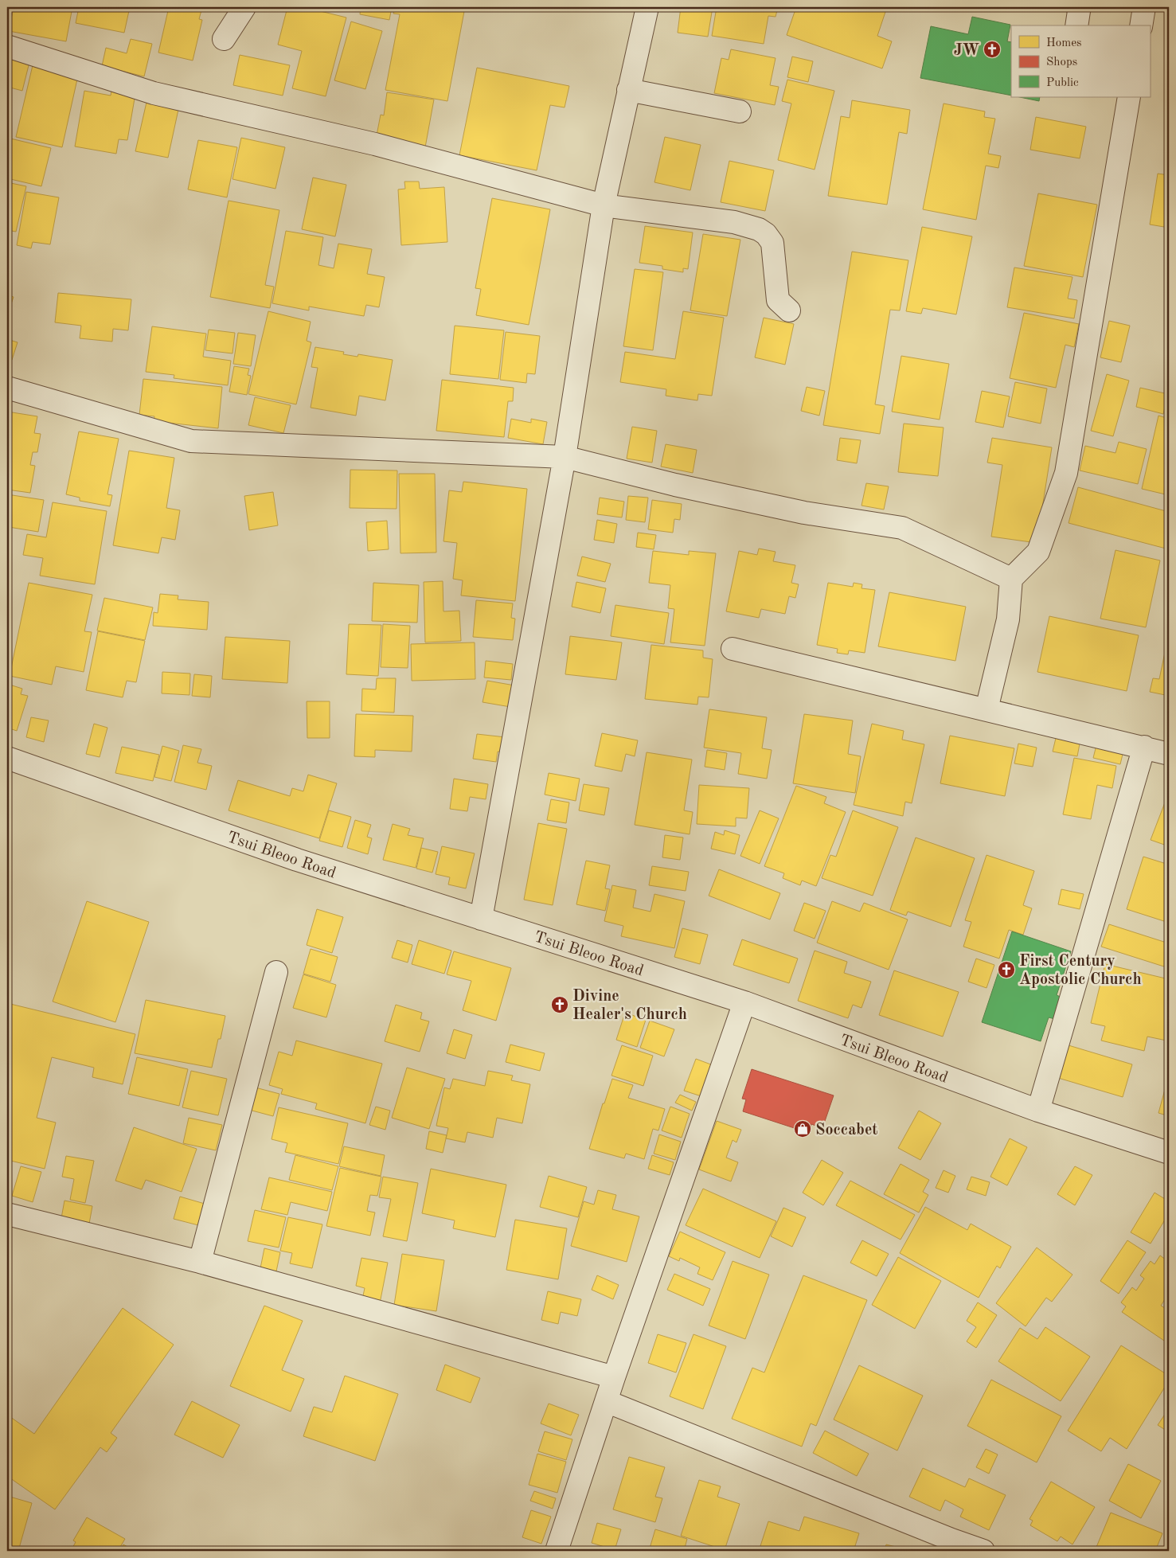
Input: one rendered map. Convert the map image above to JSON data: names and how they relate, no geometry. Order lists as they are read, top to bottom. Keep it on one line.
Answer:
{"streets":{"street":["Tsui Bleoo Road"]},"places":{"church":["JW","First Century Apostolic Church","Divine Healer's Church"],"shop":["Soccabet"]},"legend":["Homes","Shops","Public"]}
